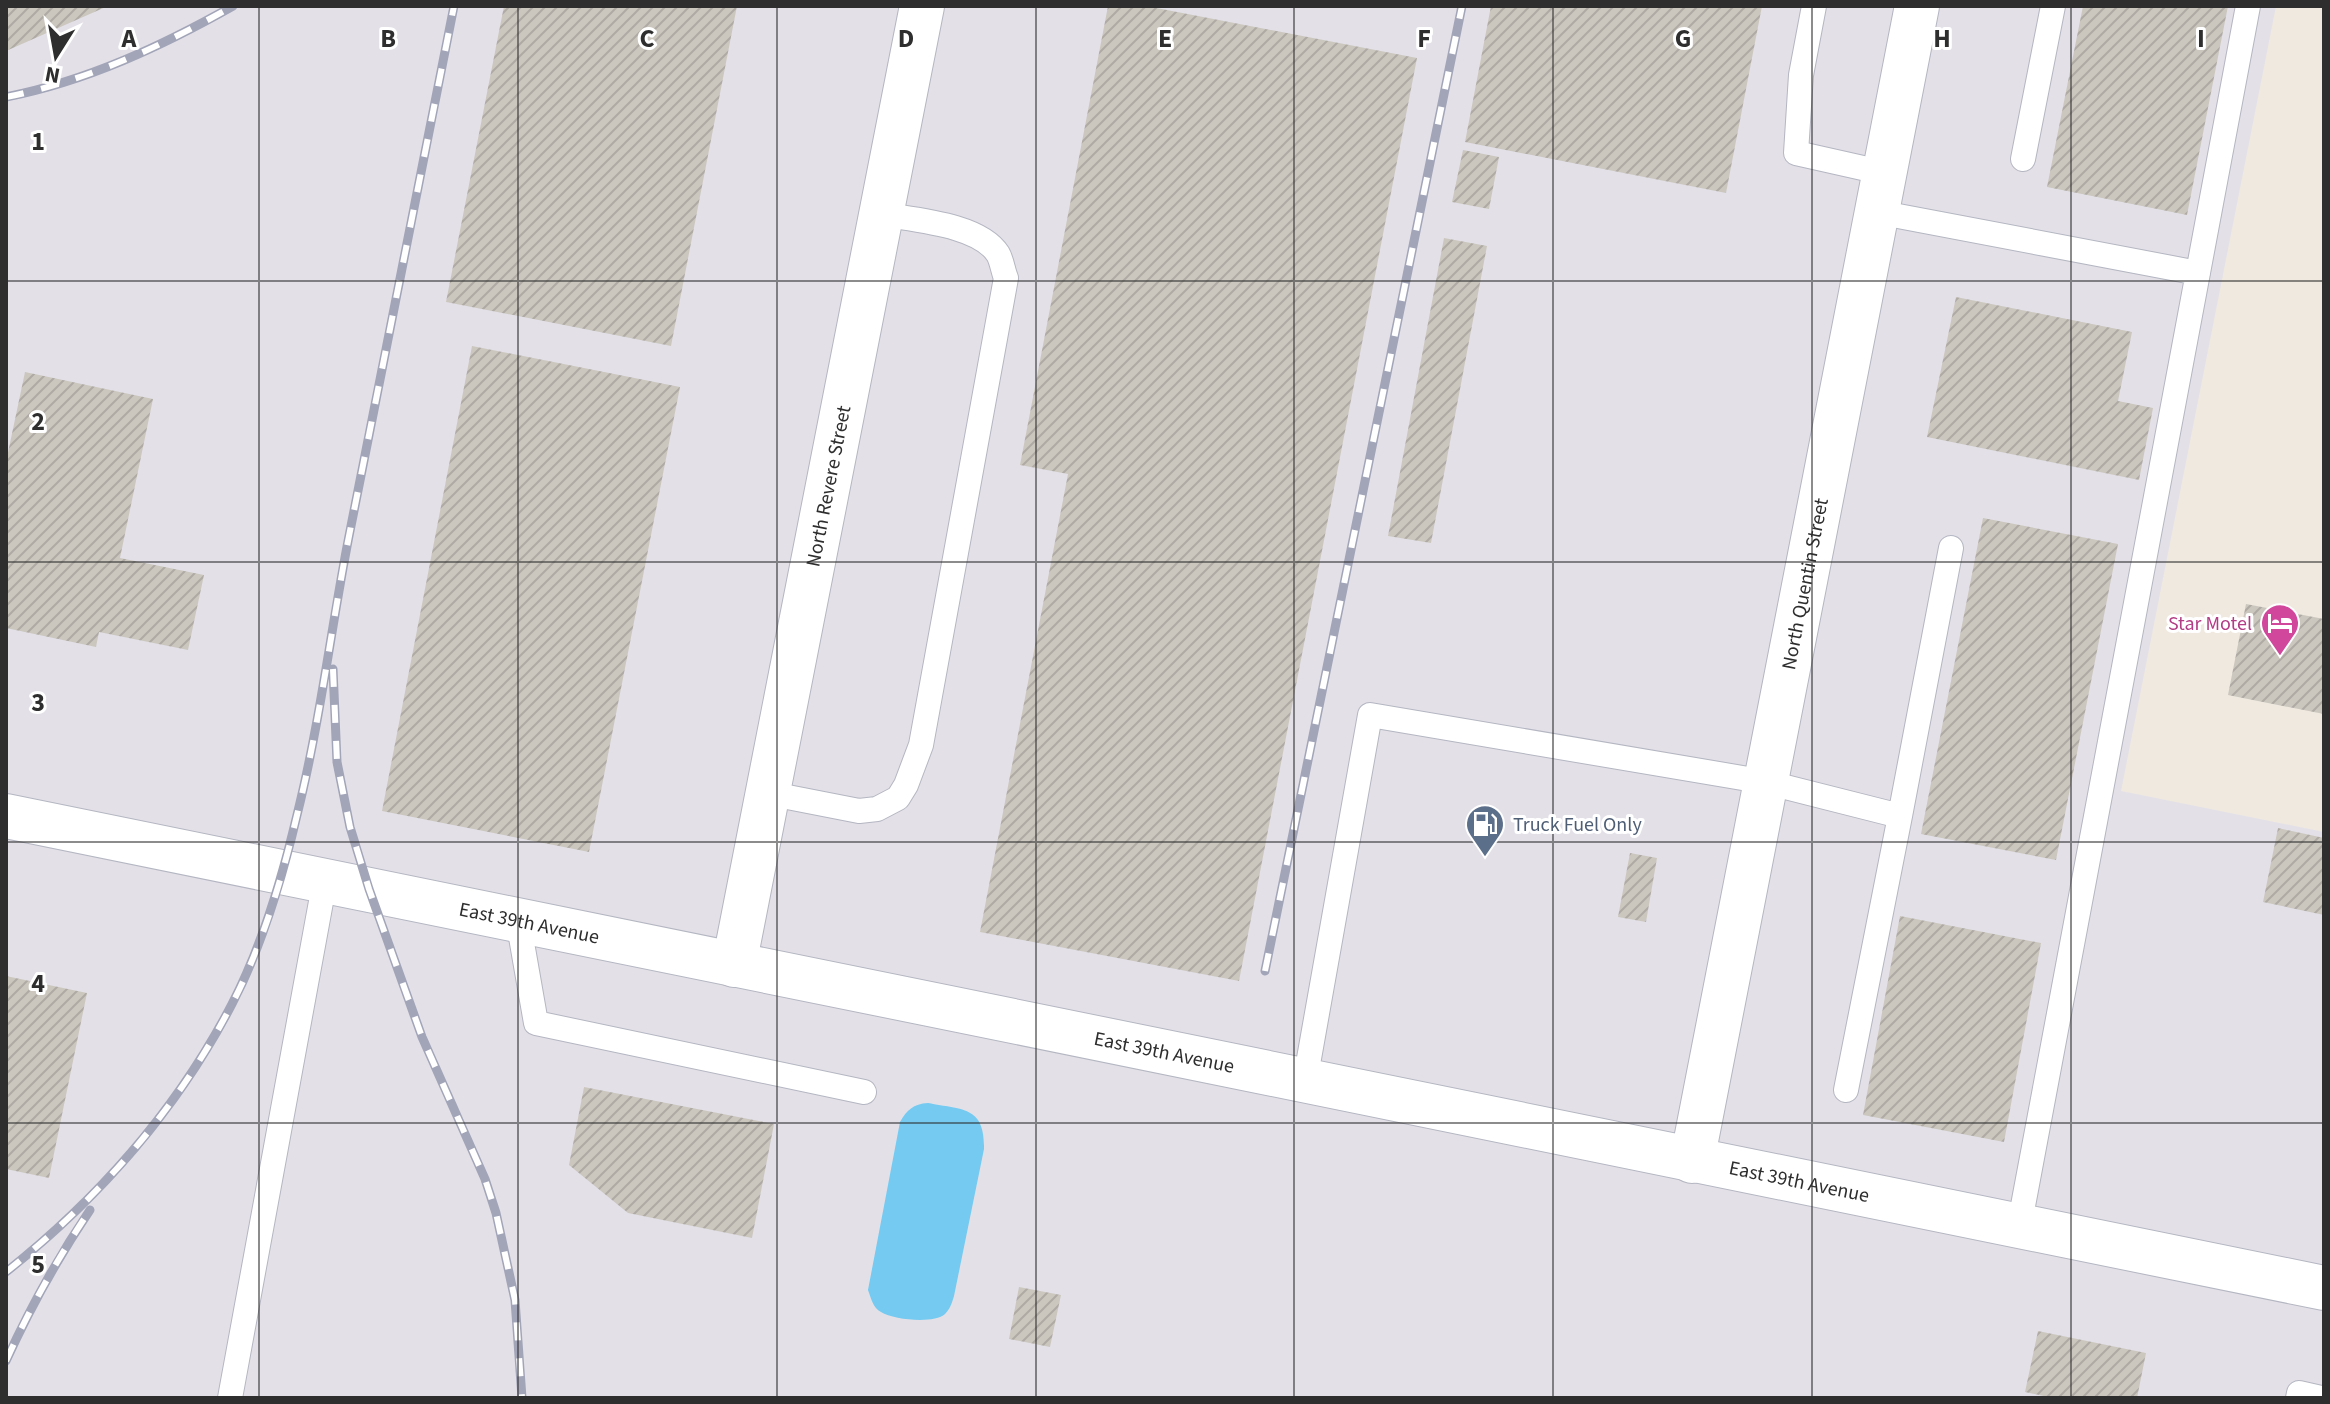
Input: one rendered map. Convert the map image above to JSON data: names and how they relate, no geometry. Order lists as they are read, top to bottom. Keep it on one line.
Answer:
{"streets":{"street":["North Revere Street","North Quentin Street","East 39th Avenue"]},"crossings":[["North Revere Street","East 39th Avenue"],["North Quentin Street","East 39th Avenue"]],"places":{"hotel":["Star Motel"],"fuel station":["Truck Fuel Only"]},"north":"bottom","grid":{"columns":["A","B","C","D","E","F","G","H","I"],"rows":["1","2","3","4","5"]}}
